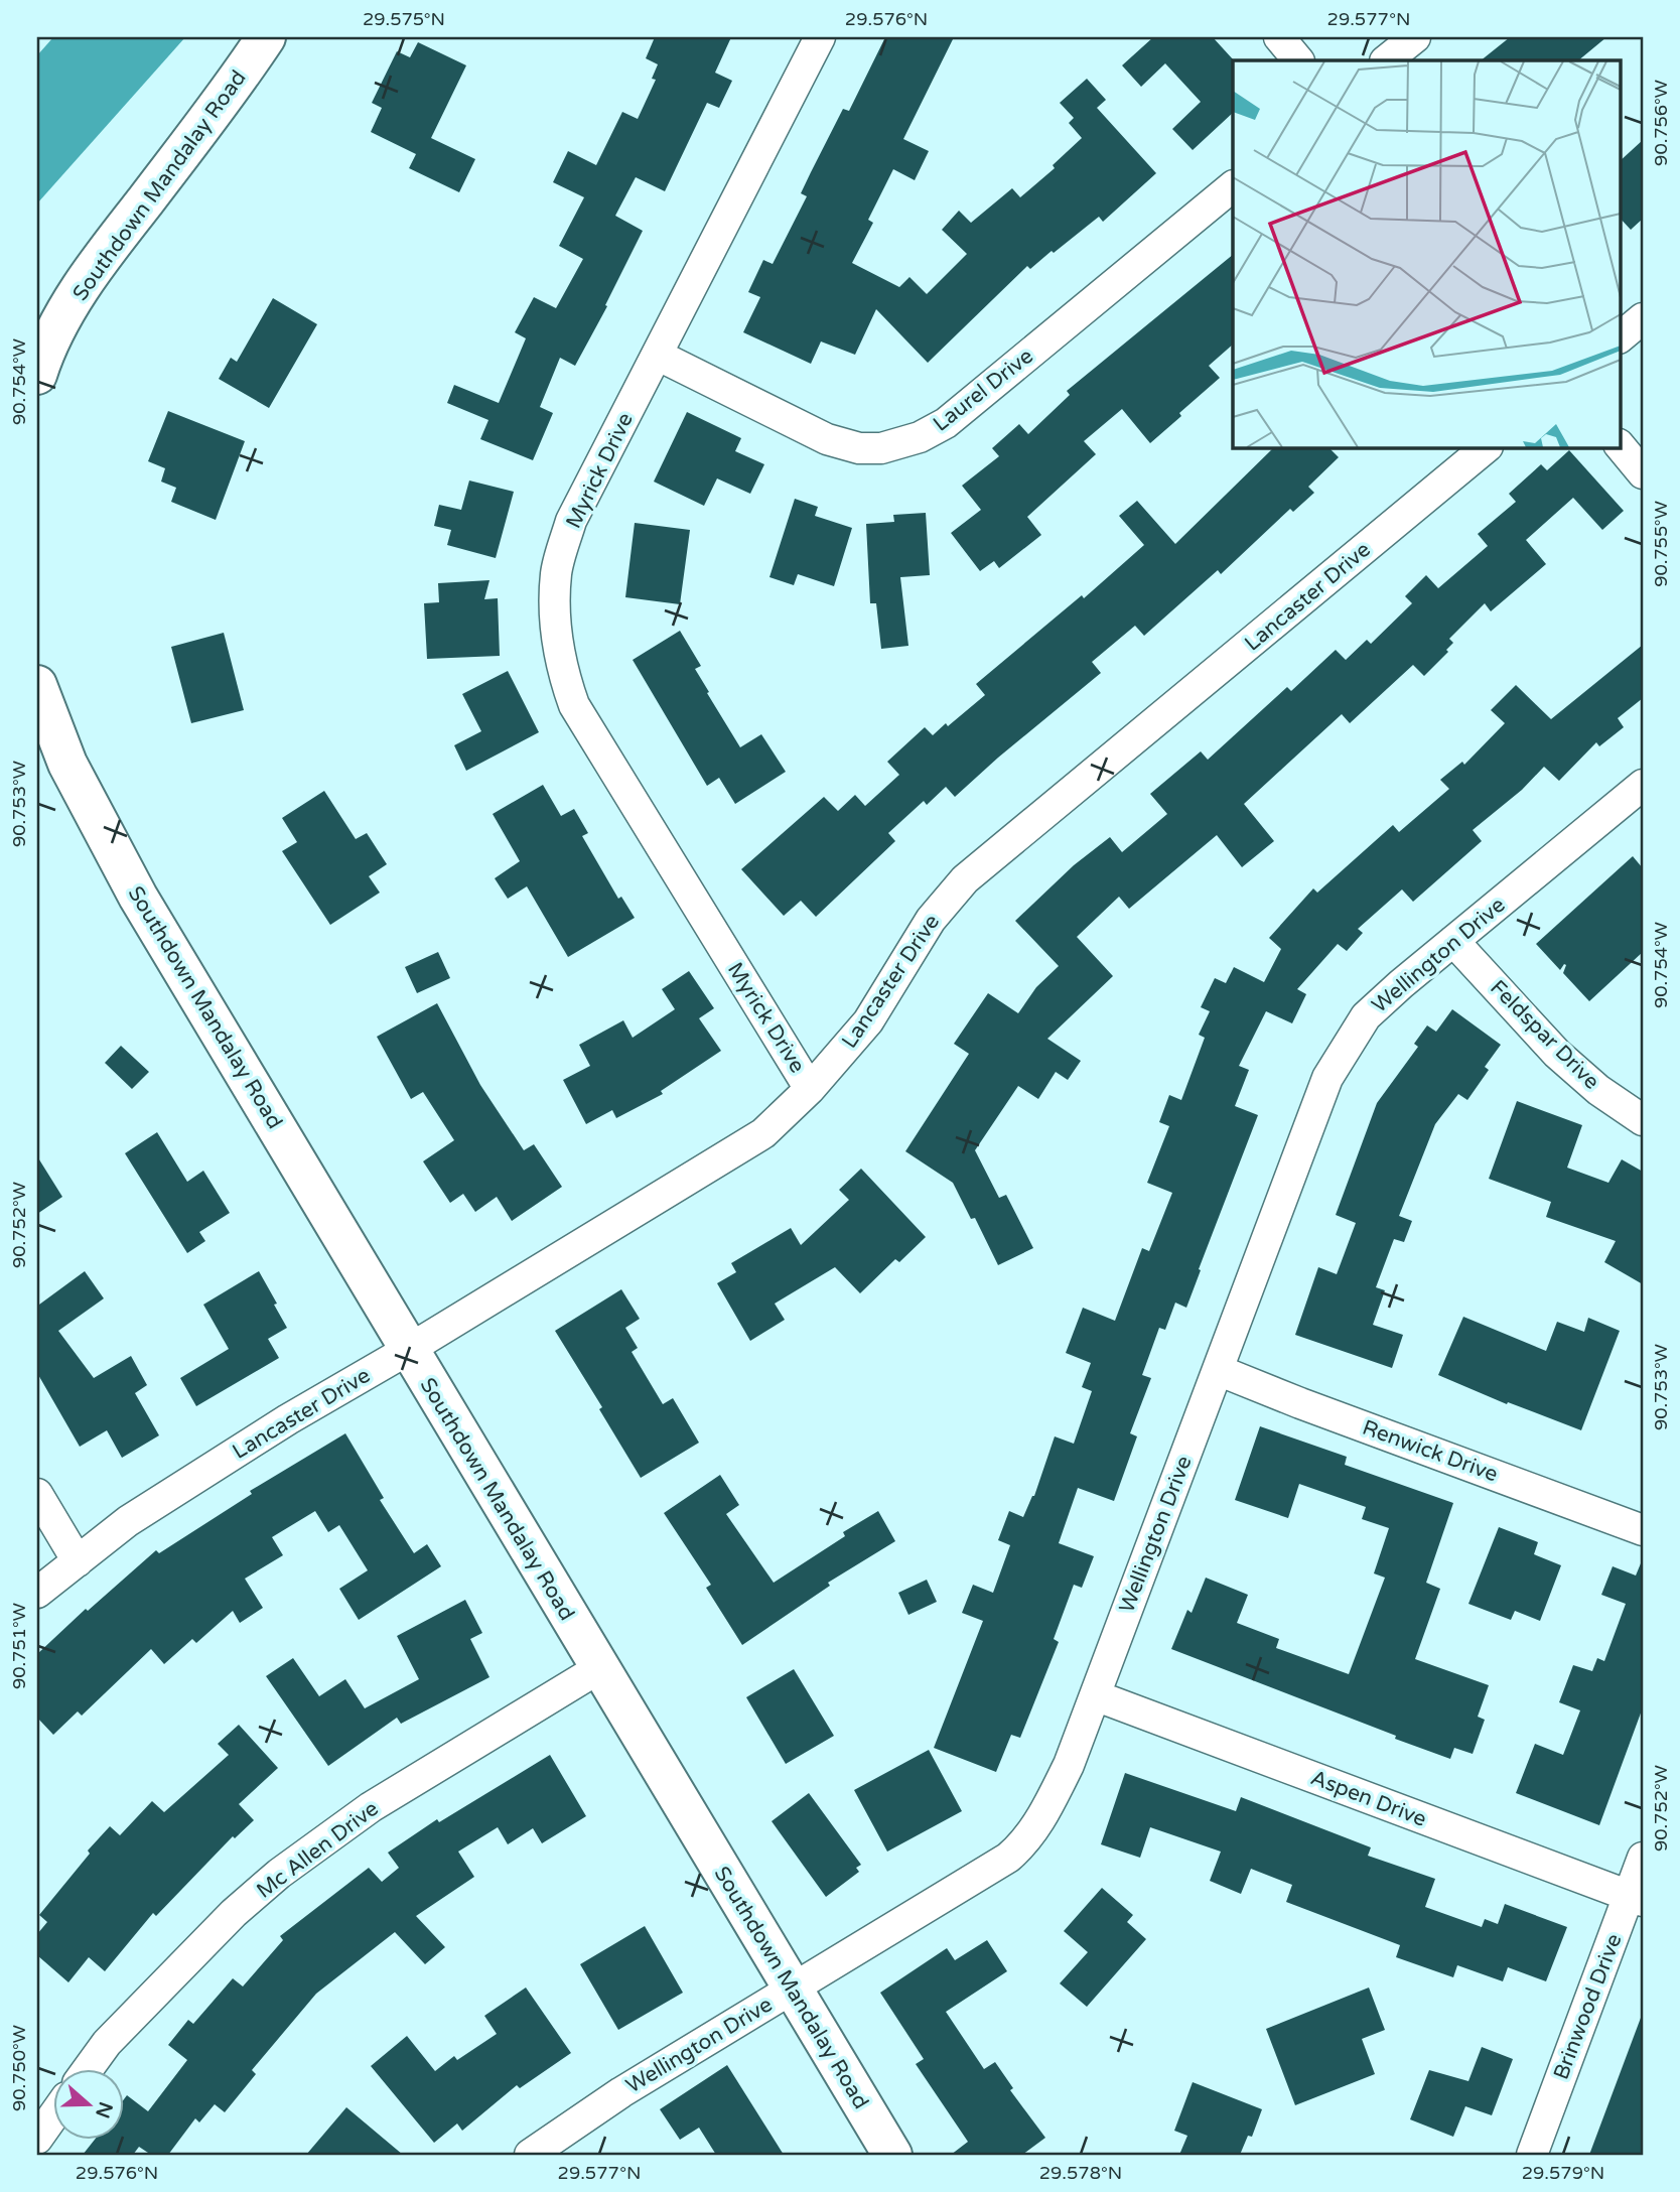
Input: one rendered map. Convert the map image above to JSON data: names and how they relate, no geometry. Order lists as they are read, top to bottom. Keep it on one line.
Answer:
{"streets":{"street":["Southdown Mandalay Road","Laurel Drive","Myrick Drive","Lancaster Drive","Wellington Drive","Feldspar Drive","Renwick Drive","Aspen Drive","Mc Allen Drive","Brinwood Drive"]},"crossings":[["Southdown Mandalay Road","Lancaster Drive"],["Southdown Mandalay Road","Wellington Drive"],["Southdown Mandalay Road","Mc Allen Drive"],["Laurel Drive","Myrick Drive"],["Myrick Drive","Lancaster Drive"],["Wellington Drive","Feldspar Drive"],["Wellington Drive","Renwick Drive"],["Wellington Drive","Aspen Drive"],["Aspen Drive","Brinwood Drive"]],"north":"right","coordinates":["29.575°N","29.576°N","29.577°N","90.756°W","90.754°W","90.755°W","90.753°W","90.752°W","90.751°W","90.750°W","29.578°N","29.579°N"]}
